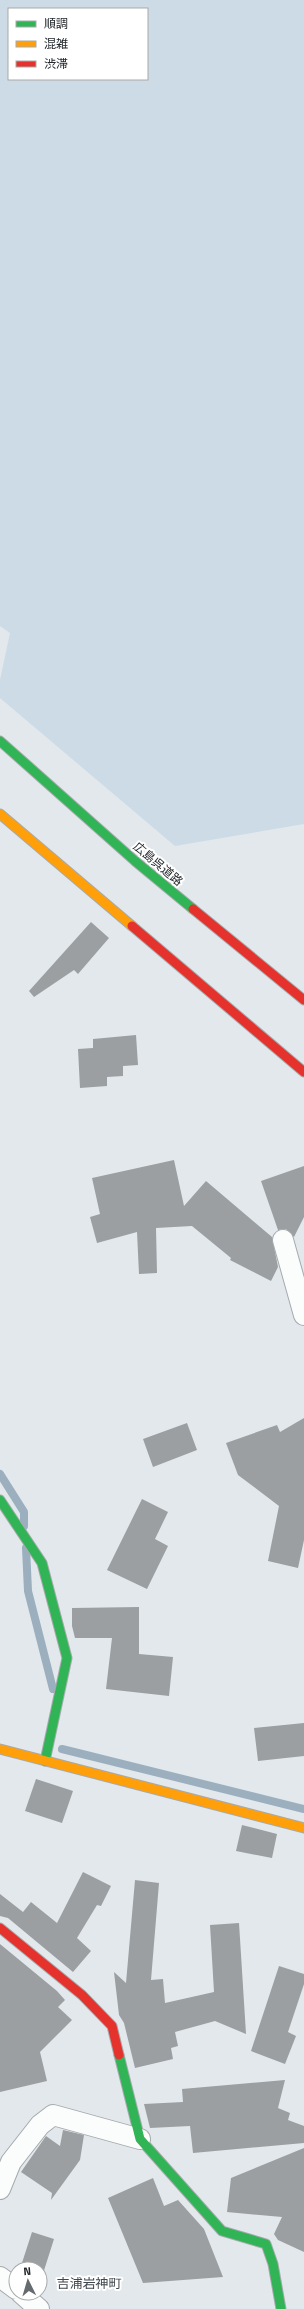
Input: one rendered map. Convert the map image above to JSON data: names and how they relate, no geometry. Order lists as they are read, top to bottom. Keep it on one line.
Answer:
{"streets":{"main road":["広島呉道路"]},"districts":["吉浦岩神町"],"legend":["順調","混雑","渋滞"],"north":"top"}
